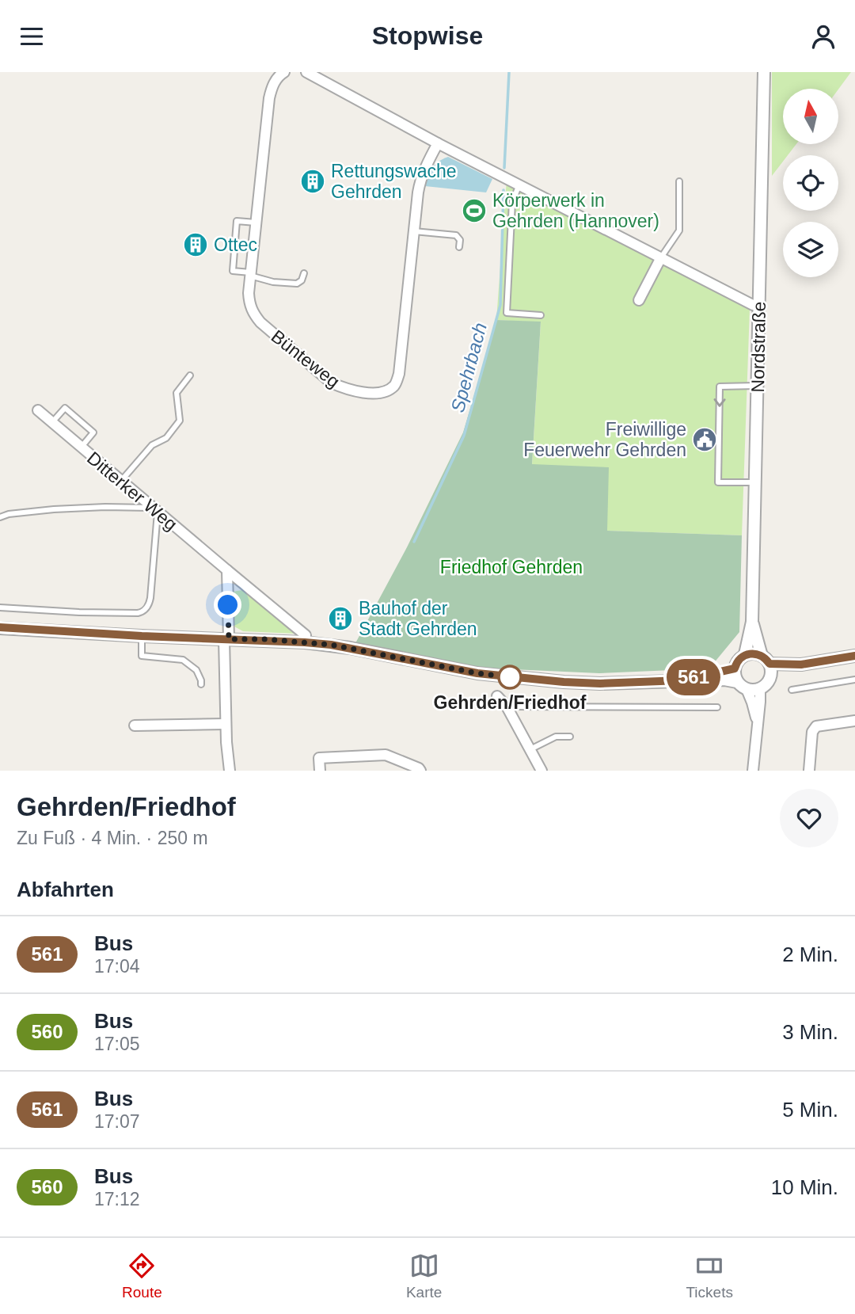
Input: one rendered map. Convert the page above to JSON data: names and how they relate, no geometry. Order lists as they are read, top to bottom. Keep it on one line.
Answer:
{"streets":{"street":["Nordstraße","Bünteweg","Ditterker Weg"]},"water":["Spehrbach"],"parks":["Friedhof Gehrden"],"places":{"building":["Rettungswache Gehrden","Ottec","Bauhof der Stadt Gehrden"],"sports":["Körperwerk in Gehrden (Hannover)"],"public building":["Freiwillige Feuerwehr Gehrden"],"other":["Gehrden/Friedhof"]},"lines":["bus line 561"],"north":"top","page":{"header":"Stopwise","on_map":"561","heading":[["Gehrden/Friedhof","Zu Fuß · 4 Min. · 250 m"],"Abfahrten"],"list":[{"mark":"561","name":"Bus","note":"17:04","value":"2 Min."},{"mark":"560","name":"Bus","note":"17:05","value":"3 Min."},{"mark":"561","name":"Bus","note":"17:07","value":"5 Min."},{"mark":"560","name":"Bus","note":"17:12","value":"10 Min."}],"tabs":["Route","Karte","Tickets"]}}
